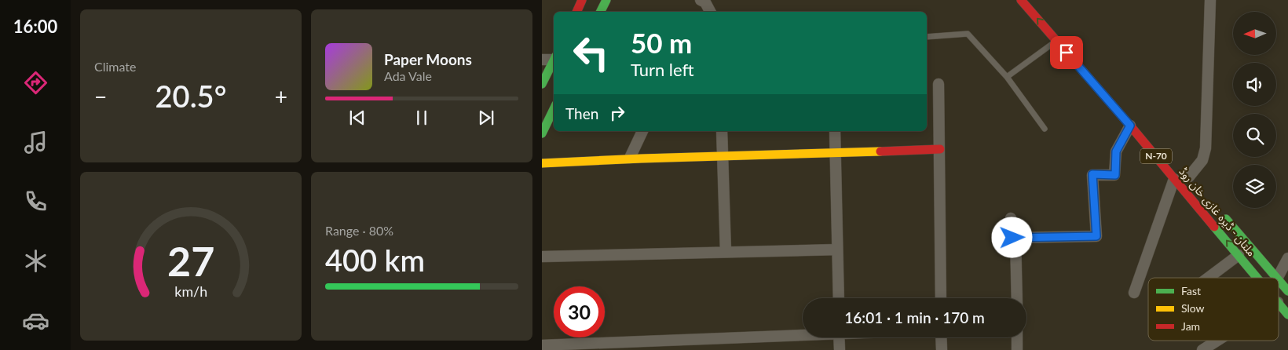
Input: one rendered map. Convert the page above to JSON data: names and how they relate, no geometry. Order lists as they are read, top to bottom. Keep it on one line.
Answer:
{"streets":{"main road":["N-70","ملتان - ڈیرہ غازی خان روڈ"]},"legend":["Fast","Slow","Jam"],"north":"left","page":{"tabs":"16:00","tile":["Climate",["Range · 80%","400 km"]],"turn":["50 m","Turn left"],"song":["Paper Moons","Ada Vale"],"heat":["−","20.5°","+"],"then":"Then","limit":"30","trip":"16:01 · 1 min · 170 m","gauge":["27","km/h"]}}
